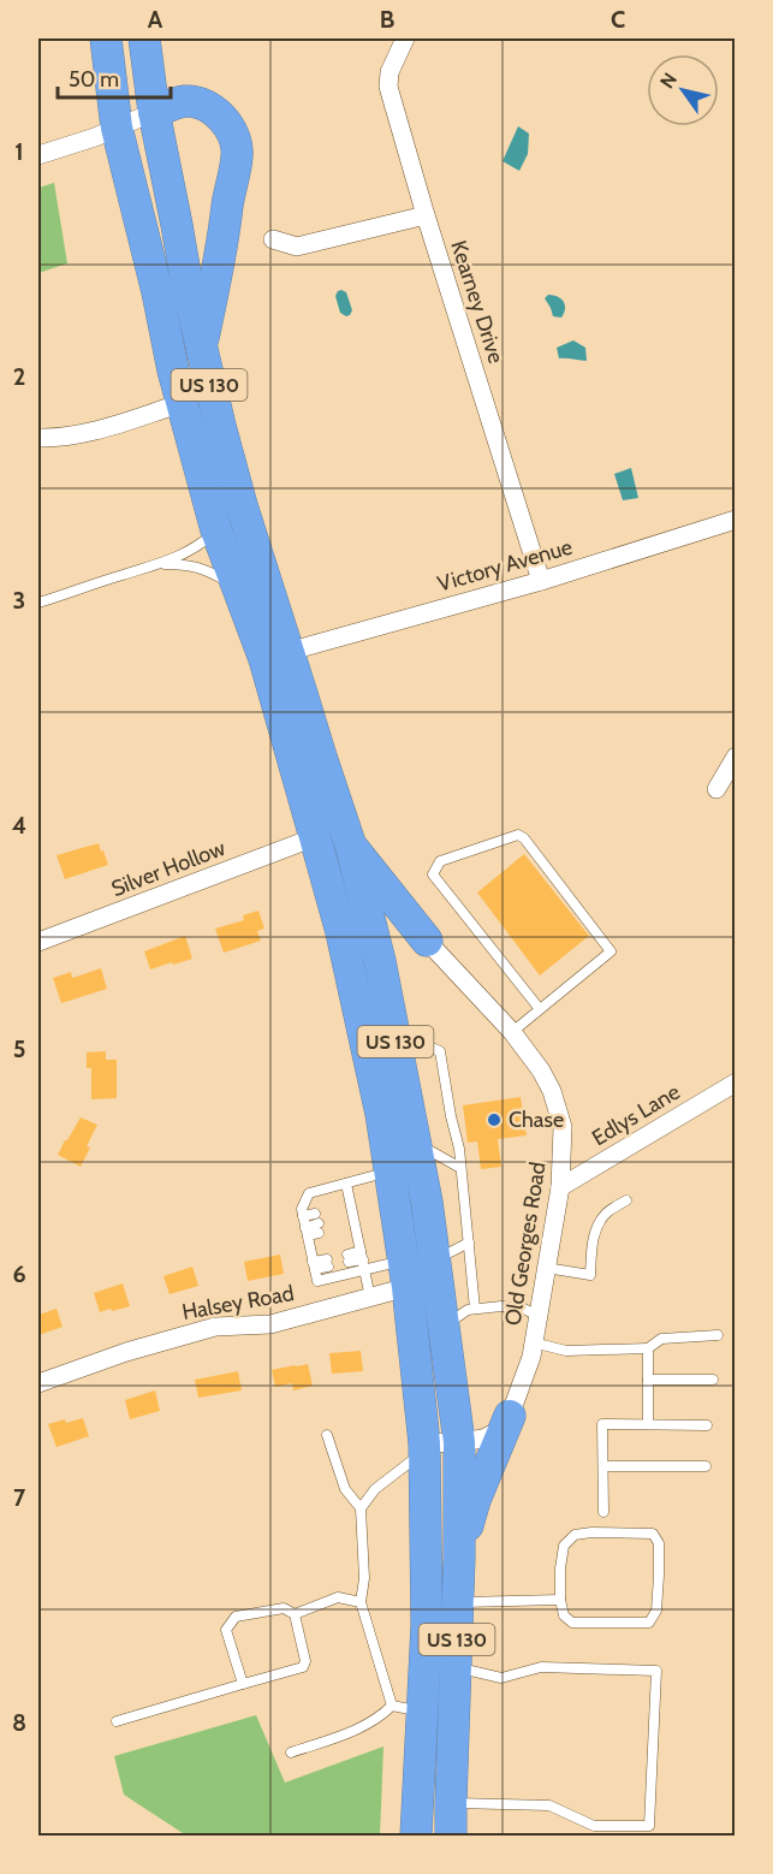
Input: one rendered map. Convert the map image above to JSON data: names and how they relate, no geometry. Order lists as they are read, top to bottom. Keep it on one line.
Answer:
{"streets":{"highway":["US 130"],"street":["Kearney Drive","Victory Avenue","Silver Hollow","Edlys Lane","Old Georges Road","Halsey Road"]},"crossings":[["Kearney Drive","Victory Avenue"],["US 130","Victory Avenue"],["US 130","Silver Hollow"],["US 130","Halsey Road"],["Edlys Lane","Old Georges Road"]],"places":["Chase"],"scale_bar":"50 m","north":"top left","grid":{"columns":["A","B","C"],"rows":["1","2","3","4","5","6","7","8"]}}
